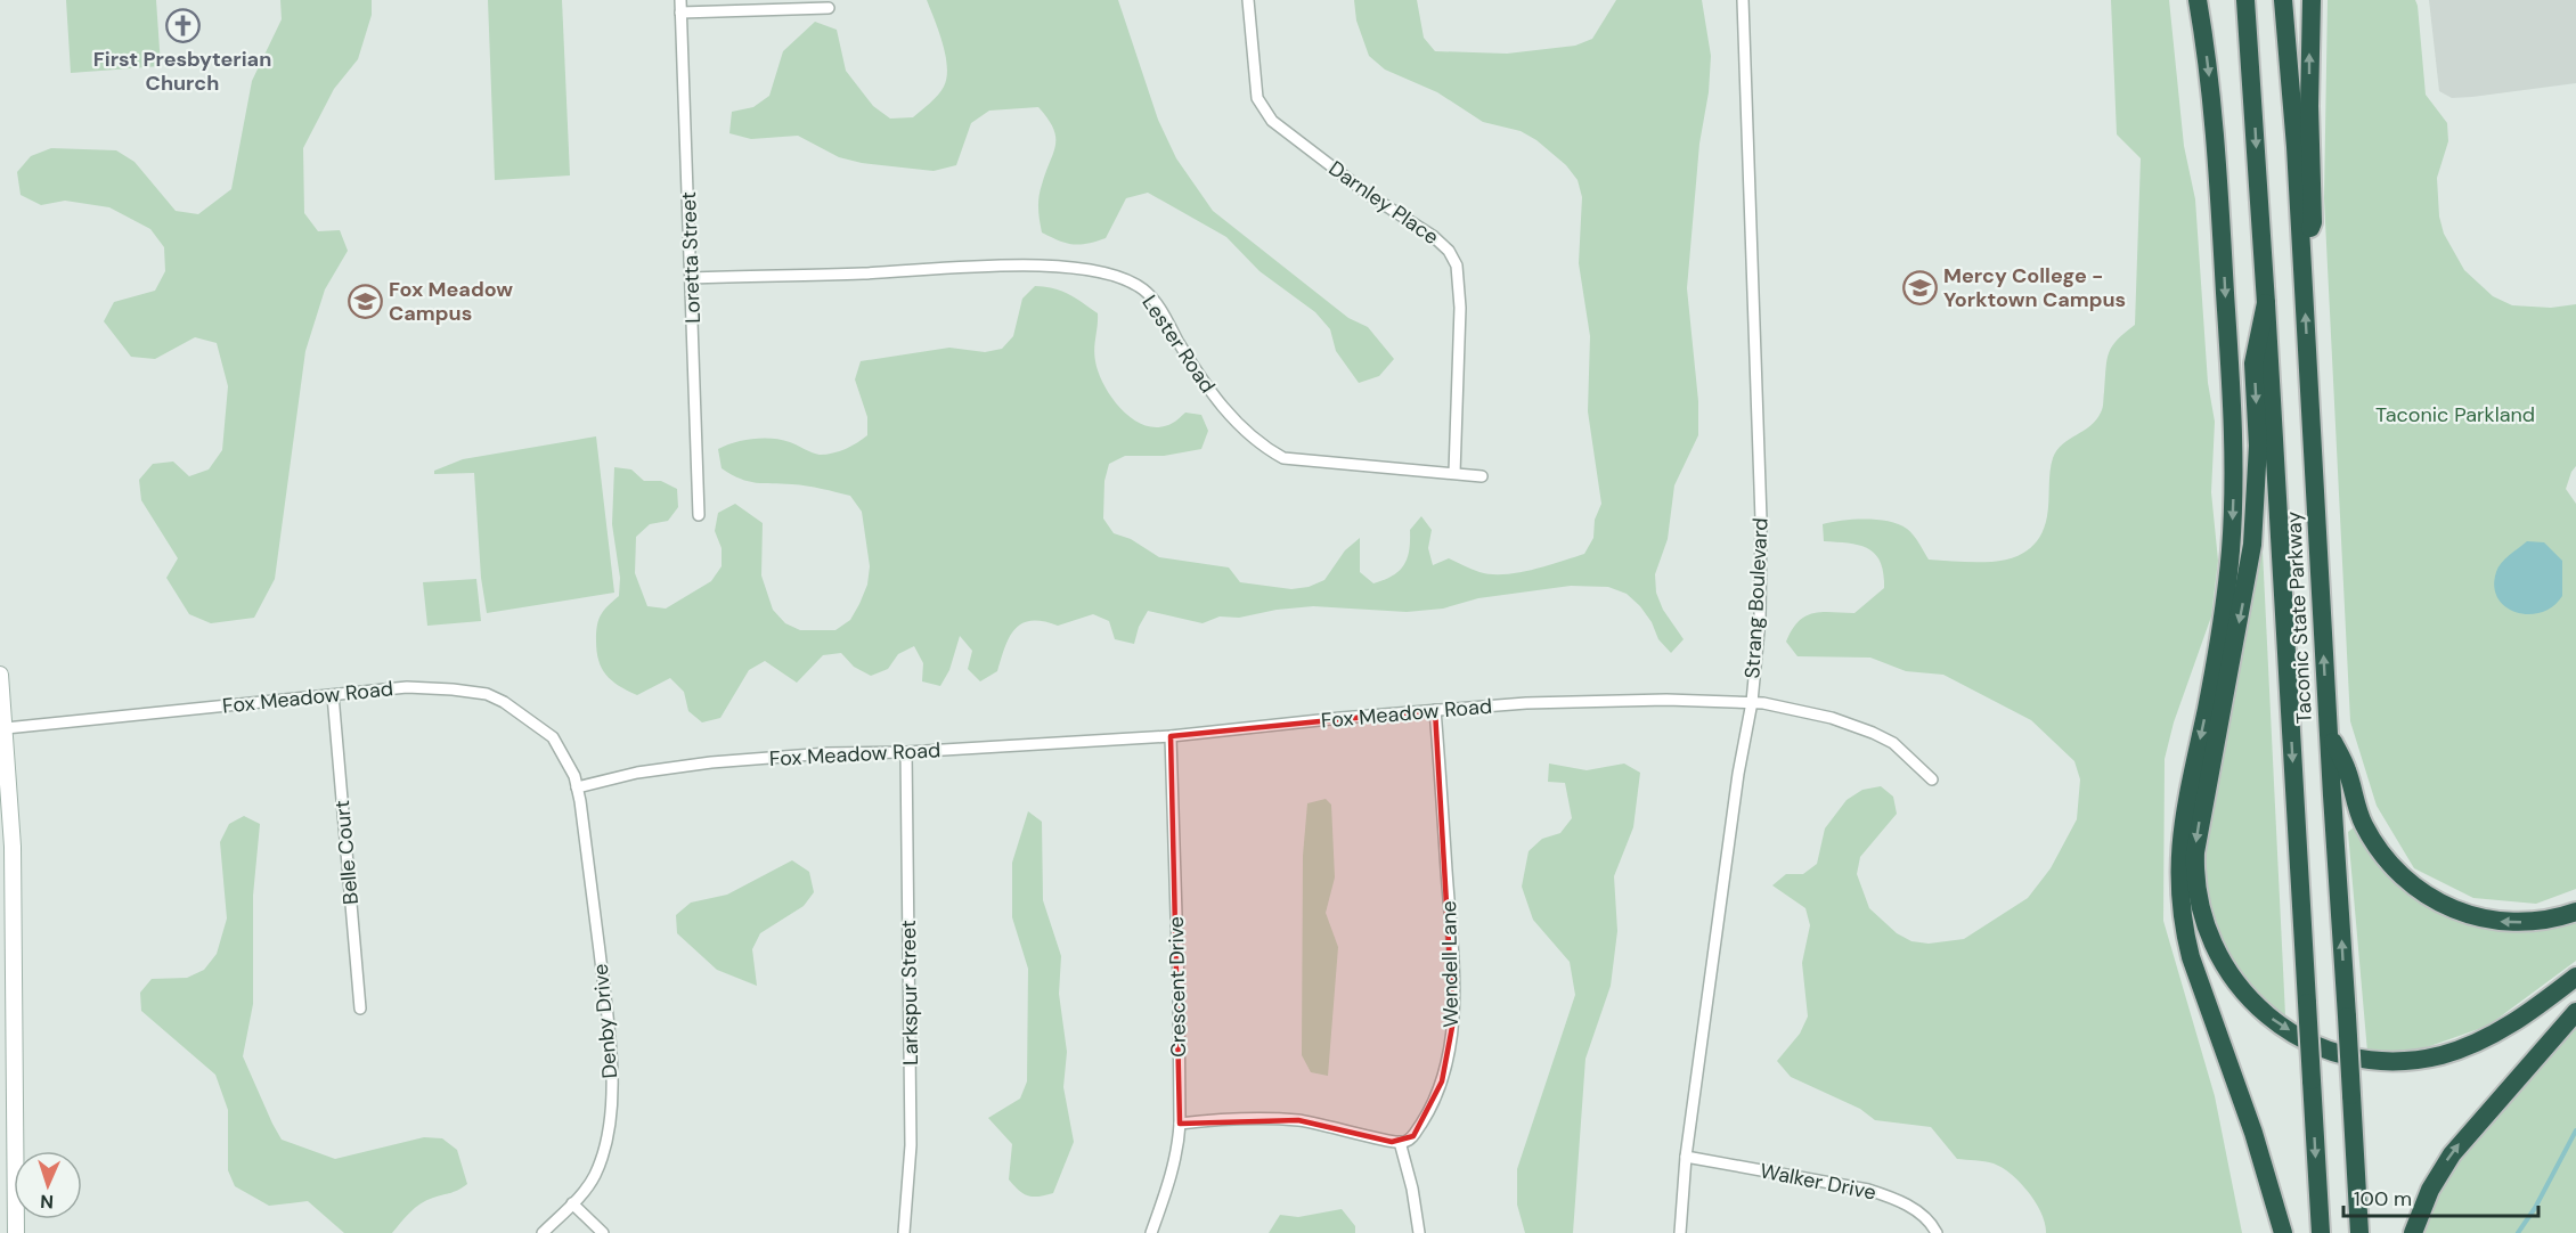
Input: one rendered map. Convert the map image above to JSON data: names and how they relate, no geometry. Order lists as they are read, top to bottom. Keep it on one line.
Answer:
{"streets":{"highway":["Taconic State Parkway"],"street":["Darnley Place","Loretta Street","Lester Road","Strang Boulevard","Fox Meadow Road","Belle Court","Wendell Lane","Crescent Drive","Larkspur Street","Denby Drive","Walker Drive"]},"crossings":[["Darnley Place","Lester Road"],["Loretta Street","Lester Road"],["Strang Boulevard","Fox Meadow Road"],["Strang Boulevard","Walker Drive"],["Fox Meadow Road","Belle Court"],["Fox Meadow Road","Wendell Lane"],["Fox Meadow Road","Crescent Drive"],["Fox Meadow Road","Larkspur Street"],["Fox Meadow Road","Denby Drive"]],"parks":["Taconic Parkland"],"places":{"church":["First Presbyterian Church"],"school or university":["Mercy College - Yorktown Campus","Fox Meadow Campus"]},"scale_bar":"100 m","north":"bottom"}
